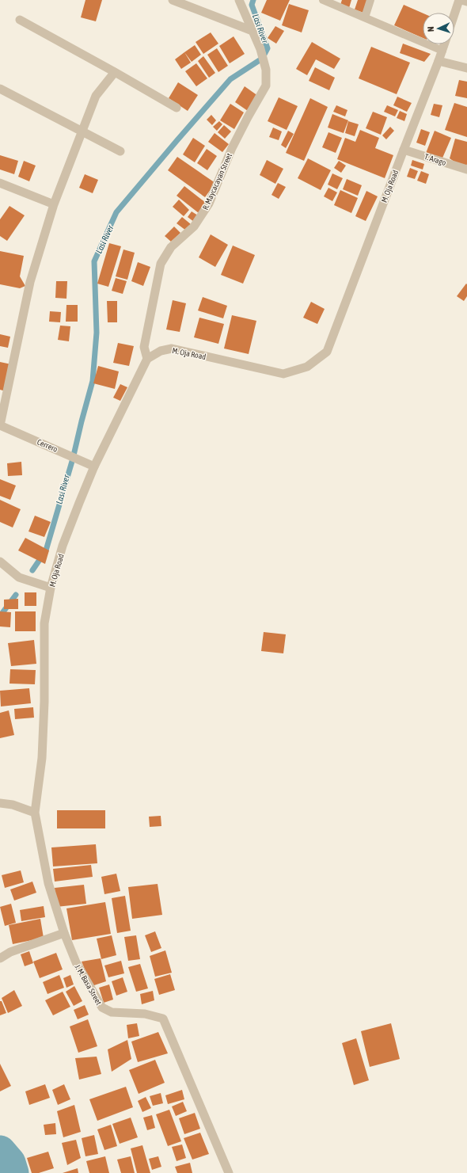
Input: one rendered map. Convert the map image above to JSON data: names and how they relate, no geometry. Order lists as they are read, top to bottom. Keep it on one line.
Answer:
{"streets":{"street":["T. Arago","R. Maycacayan Street","M. Oja Road","Cerrero","J. M. Basa Street"]},"crossings":[["T. Arago","M. Oja Road"],["R. Maycacayan Street","M. Oja Road"],["M. Oja Road","Cerrero"],["M. Oja Road","J. M. Basa Street"]],"water":["Lasi River"],"north":"left"}
